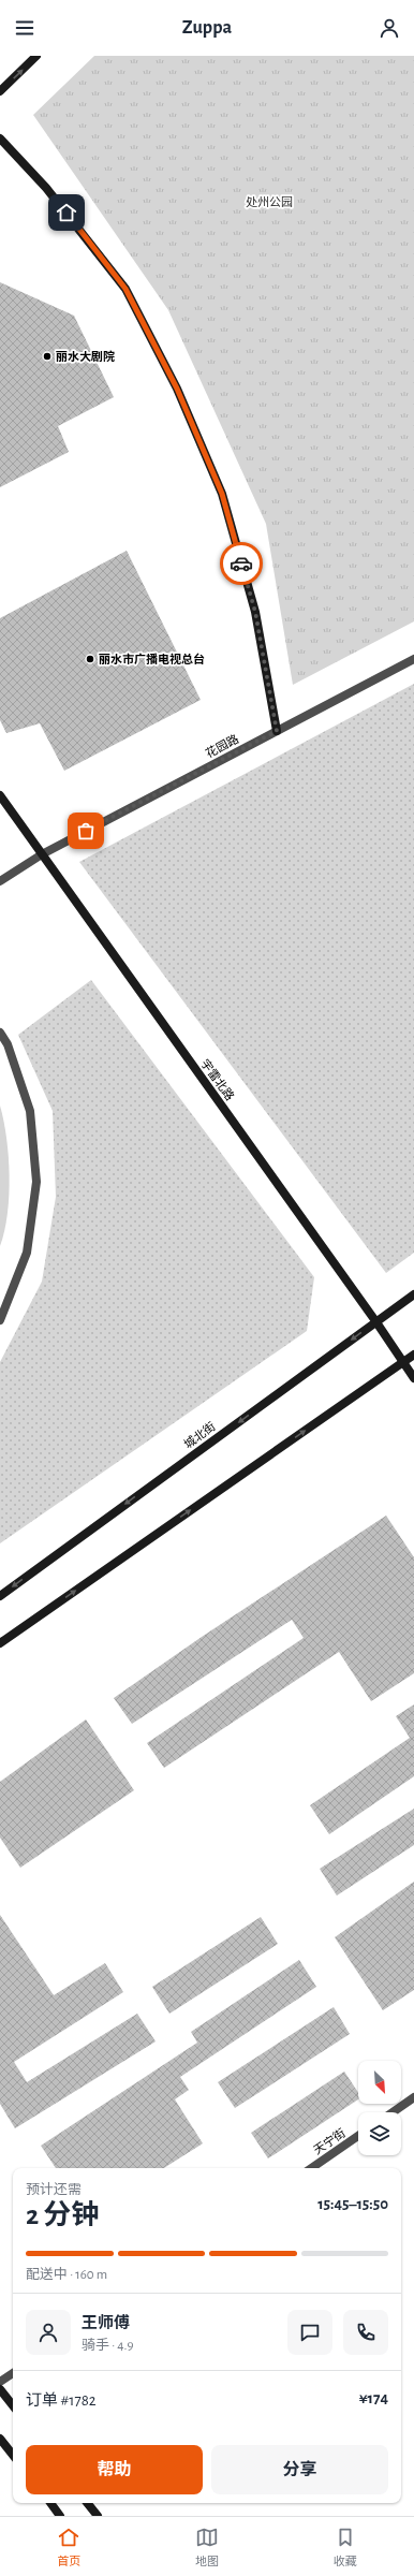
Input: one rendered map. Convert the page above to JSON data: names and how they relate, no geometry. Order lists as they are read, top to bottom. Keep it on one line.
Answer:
{"streets":{"street":["花园路","宇雷北路","城北街","天宁街"]},"crossings":[["花园路","宇雷北路"],["宇雷北路","城北街"]],"parks":["处州公园"],"places":["丽水大剧院","丽水市广播电视总台"],"north":"bottom right","page":{"header":"Zuppa","heading":["2 分钟","预计还需","15:45–15:50"],"panel":["王师傅","骑手 · 4.9","订单 #1782","¥174"],"bar":"配送中 · 160 m","buttons":["帮助","分享"],"tabs":["首页","地图","收藏"]}}
